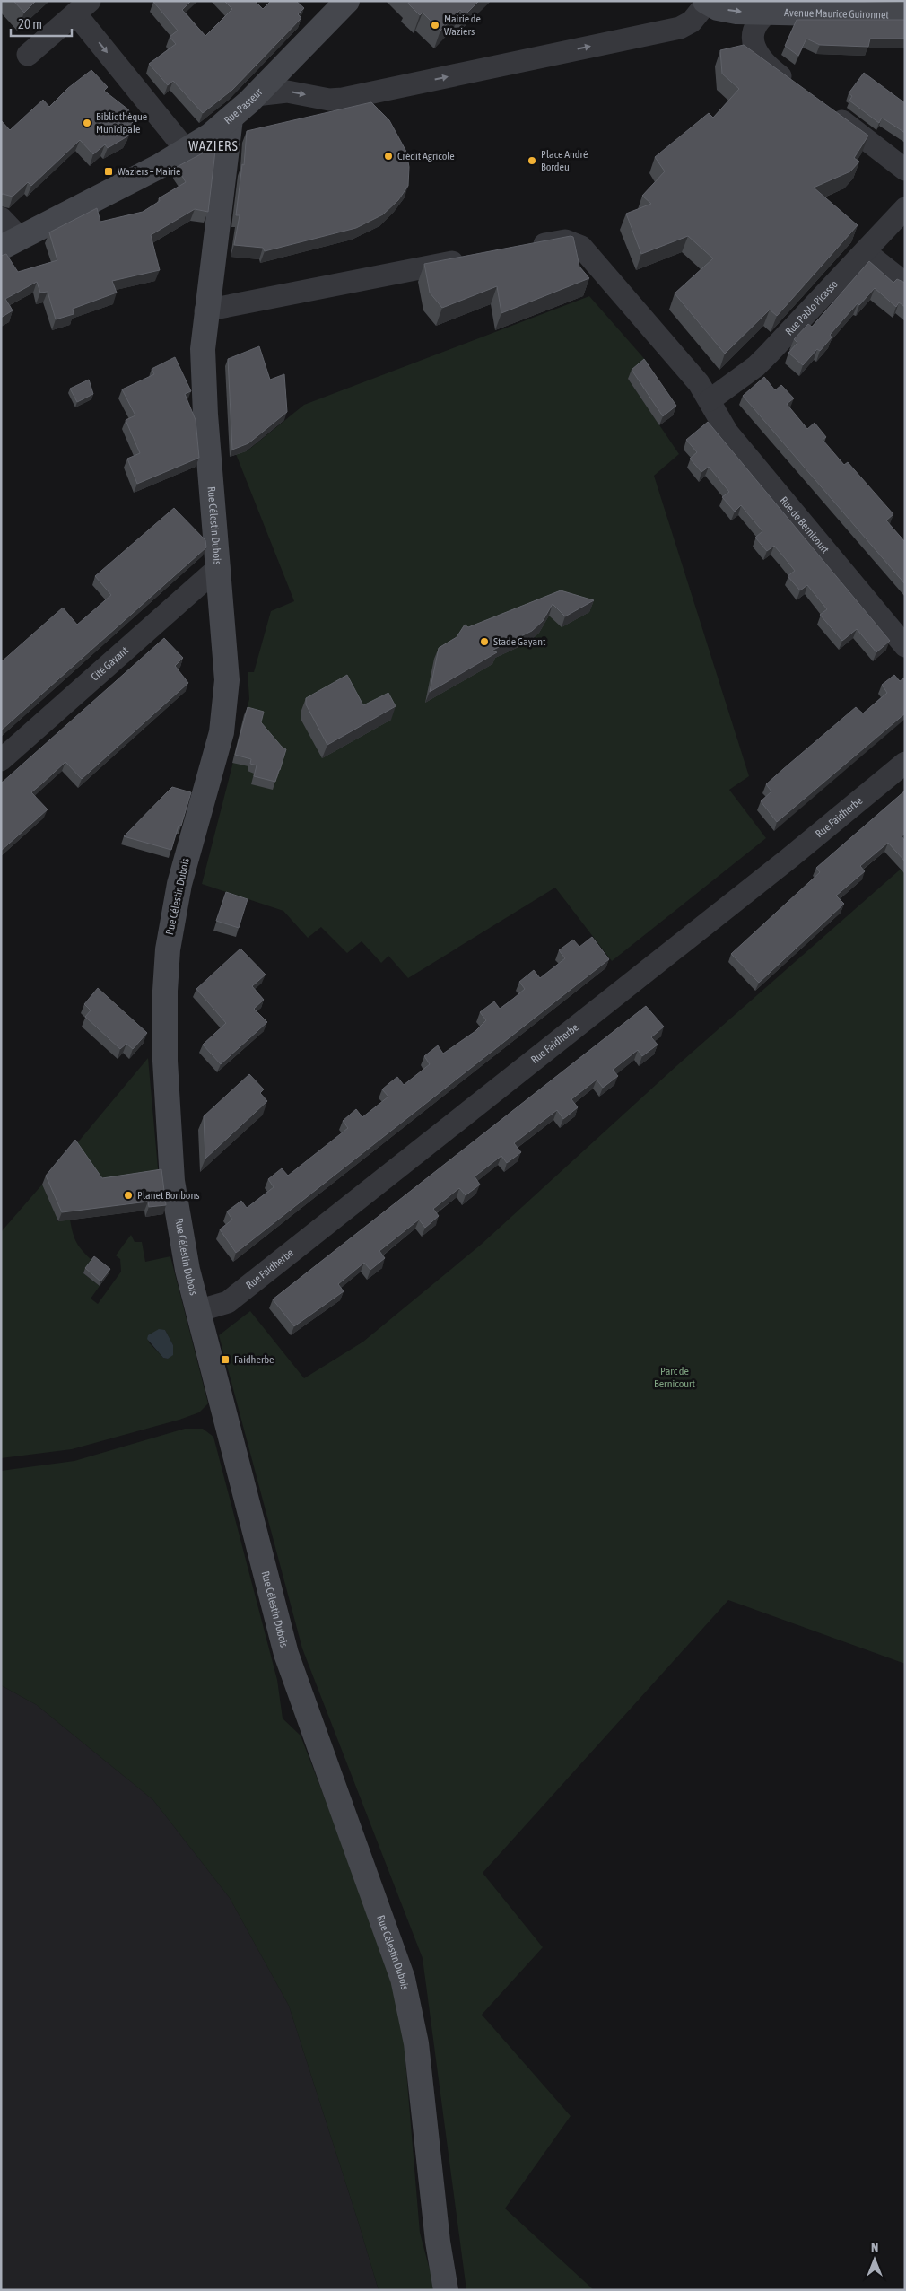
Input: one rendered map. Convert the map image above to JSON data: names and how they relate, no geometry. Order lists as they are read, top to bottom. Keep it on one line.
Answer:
{"streets":{"street":["Avenue Maurice Guironnet","Rue Pasteur","Rue Pablo Picasso","Rue de Bernicourt","Rue Célestin Dubois","Cité Gayant","Rue Faidherbe"]},"crossings":[["Rue Pasteur","Rue Célestin Dubois"],["Rue Pablo Picasso","Rue de Bernicourt"],["Rue Célestin Dubois","Cité Gayant"],["Rue Célestin Dubois","Rue Faidherbe"]],"districts":["WAZIERS"],"parks":["Parc de Bernicourt"],"places":{"other":["Mairie de Waziers","Bibliothèque Municipale","Crédit Agricole","Place André Bordeu","Stade Gayant","Planet Bonbons"],"transit":["Waziers – Mairie","Faidherbe"]},"scale_bar":"20 m","north":"top"}
